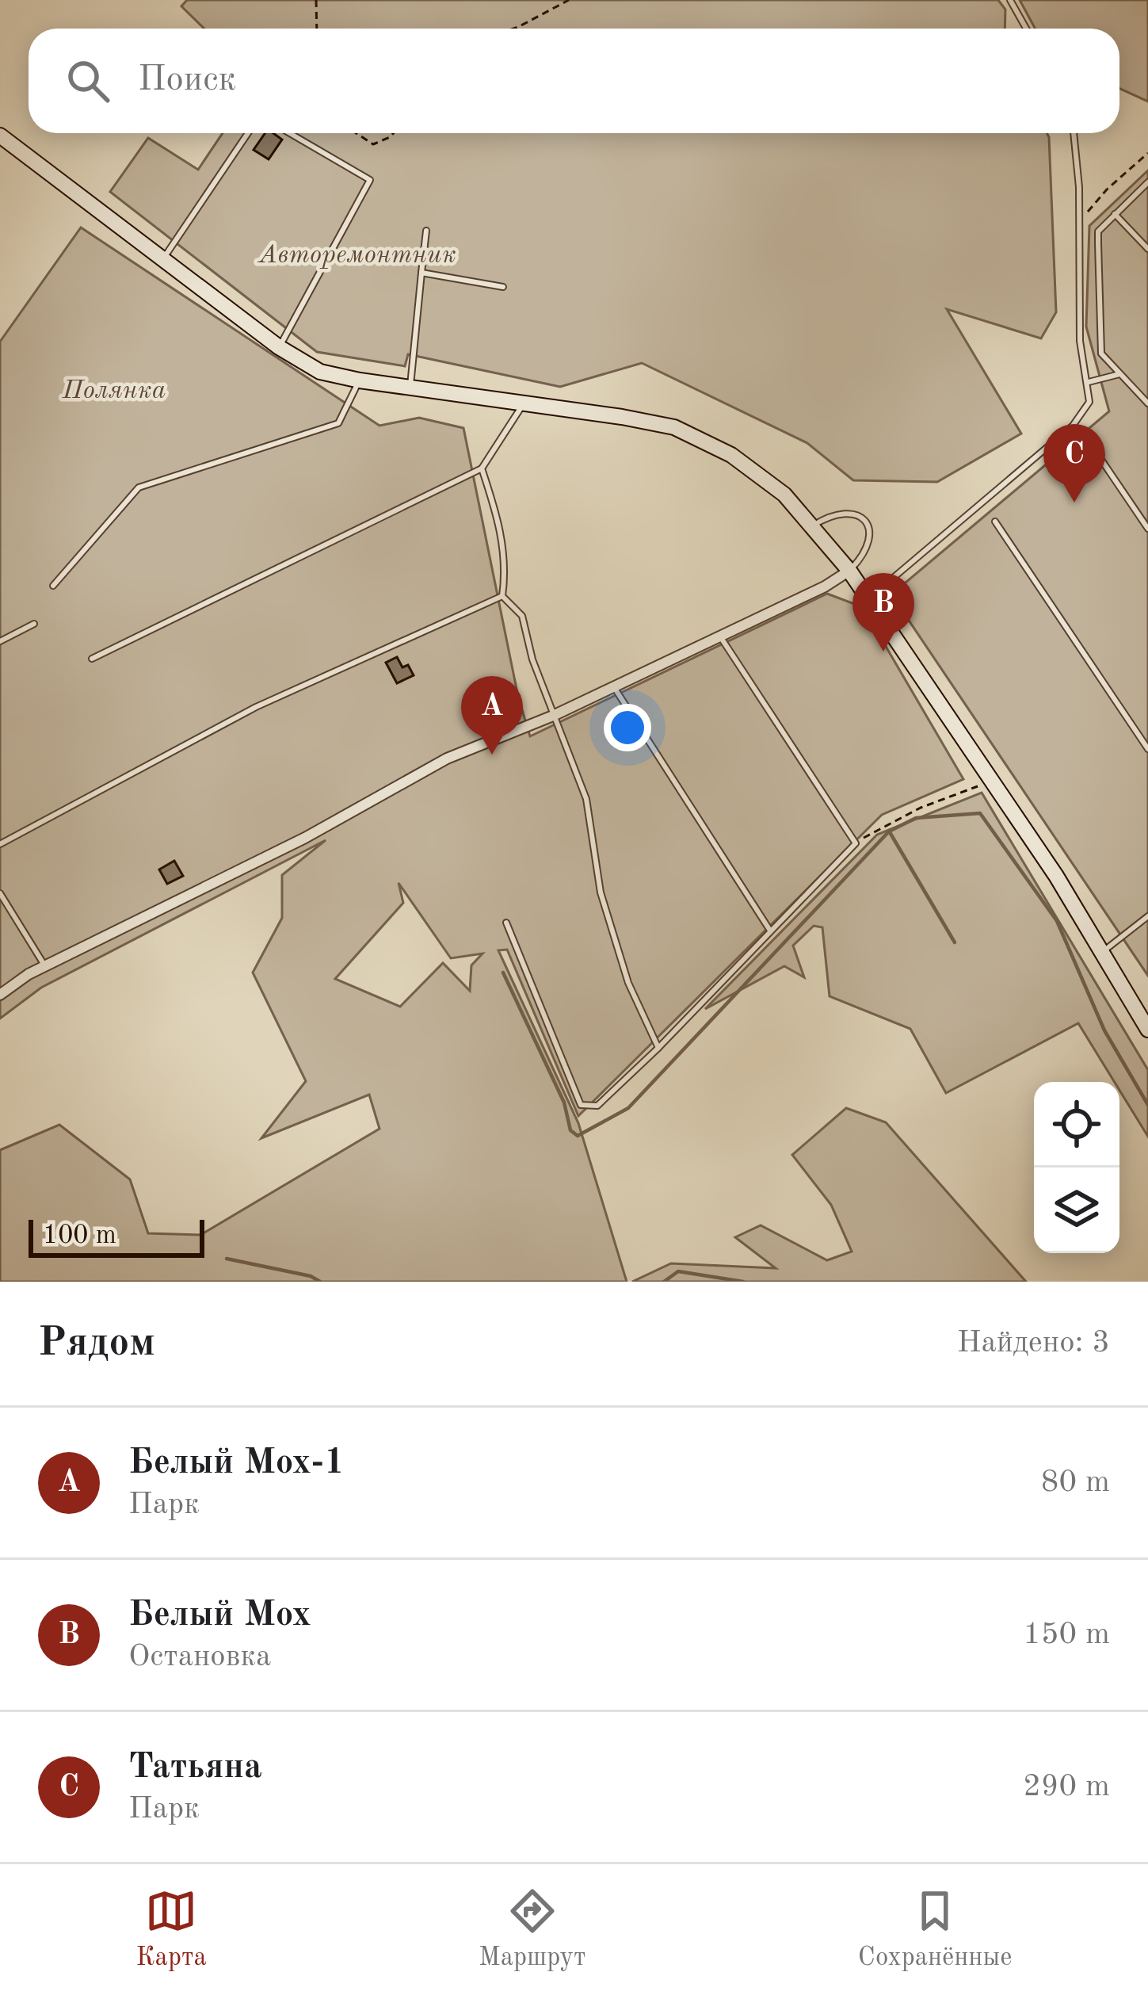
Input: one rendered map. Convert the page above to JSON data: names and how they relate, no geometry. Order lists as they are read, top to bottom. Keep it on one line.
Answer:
{"parks":["Авторемонтник","Полянка"],"scale_bar":"100 m","page":{"search":"Поиск","pins":["C","B","A"],"scale":"100 m","heading":["Рядом","Найдено: 3"],"list":[{"mark":"A","name":"Белый Мох-1","note":"Парк","value":"80 m"},{"mark":"B","name":"Белый Мох","note":"Остановка","value":"150 m"},{"mark":"C","name":"Татьяна","note":"Парк","value":"290 m"}],"nav":["Карта","Маршрут","Сохранённые"]}}
